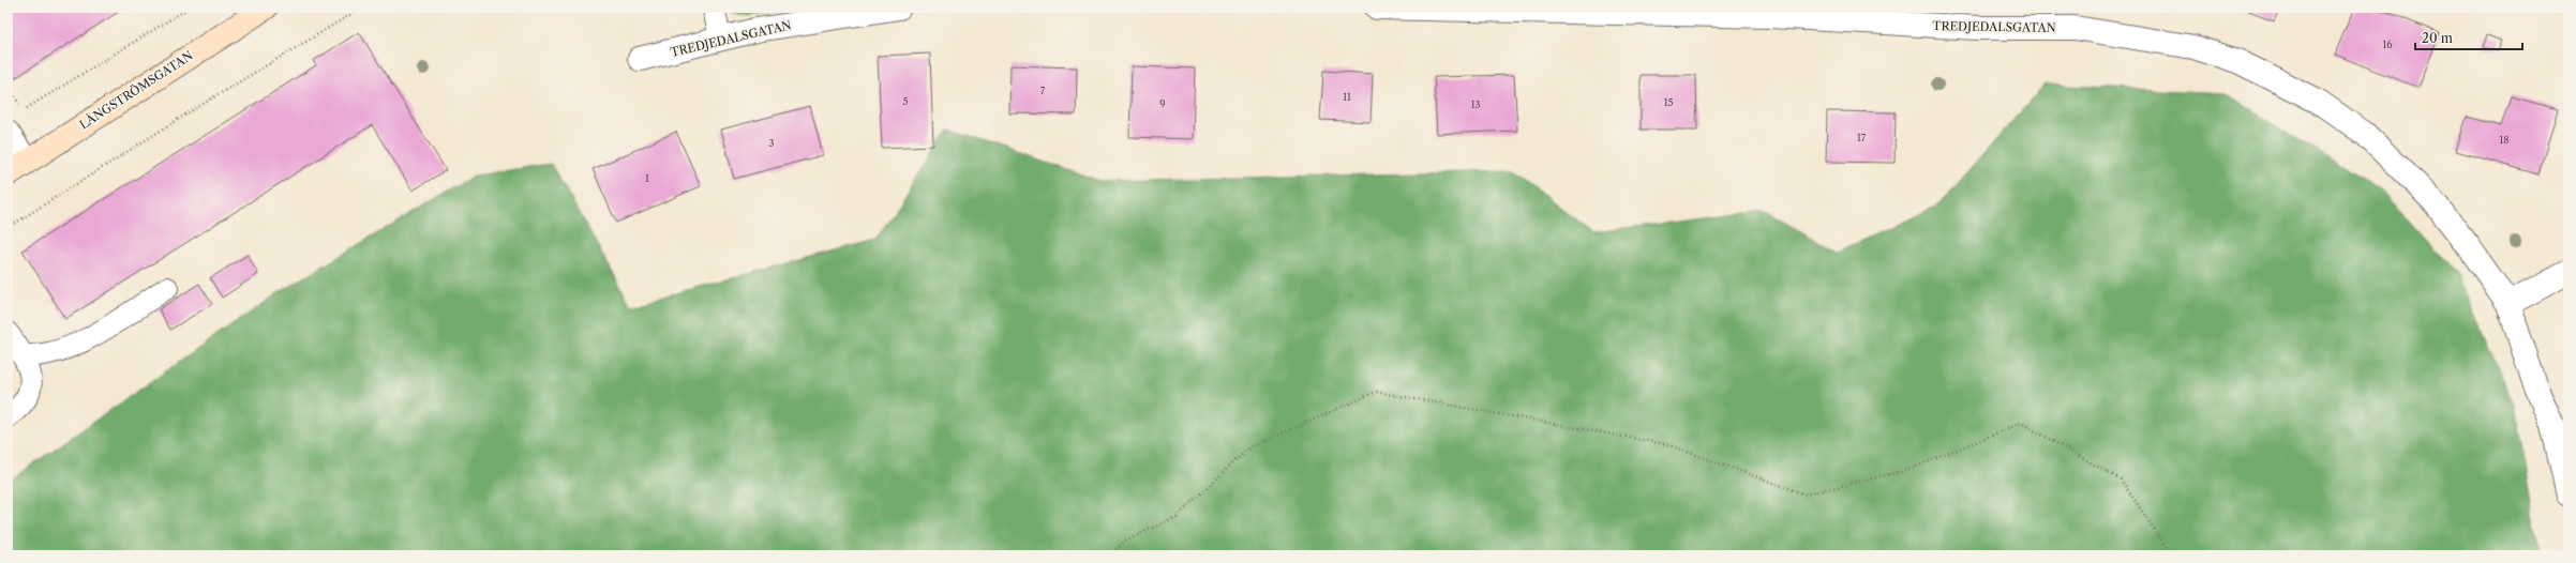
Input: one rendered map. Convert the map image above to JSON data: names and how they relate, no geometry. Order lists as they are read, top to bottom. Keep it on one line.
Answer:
{"streets":{"street":["TREDJEDALSGATAN","LÅNGSTRÖMSGATAN"]},"house_numbers":["16","7","11","5","15","9","13","17","18","3","1"],"scale_bar":"20 m"}
